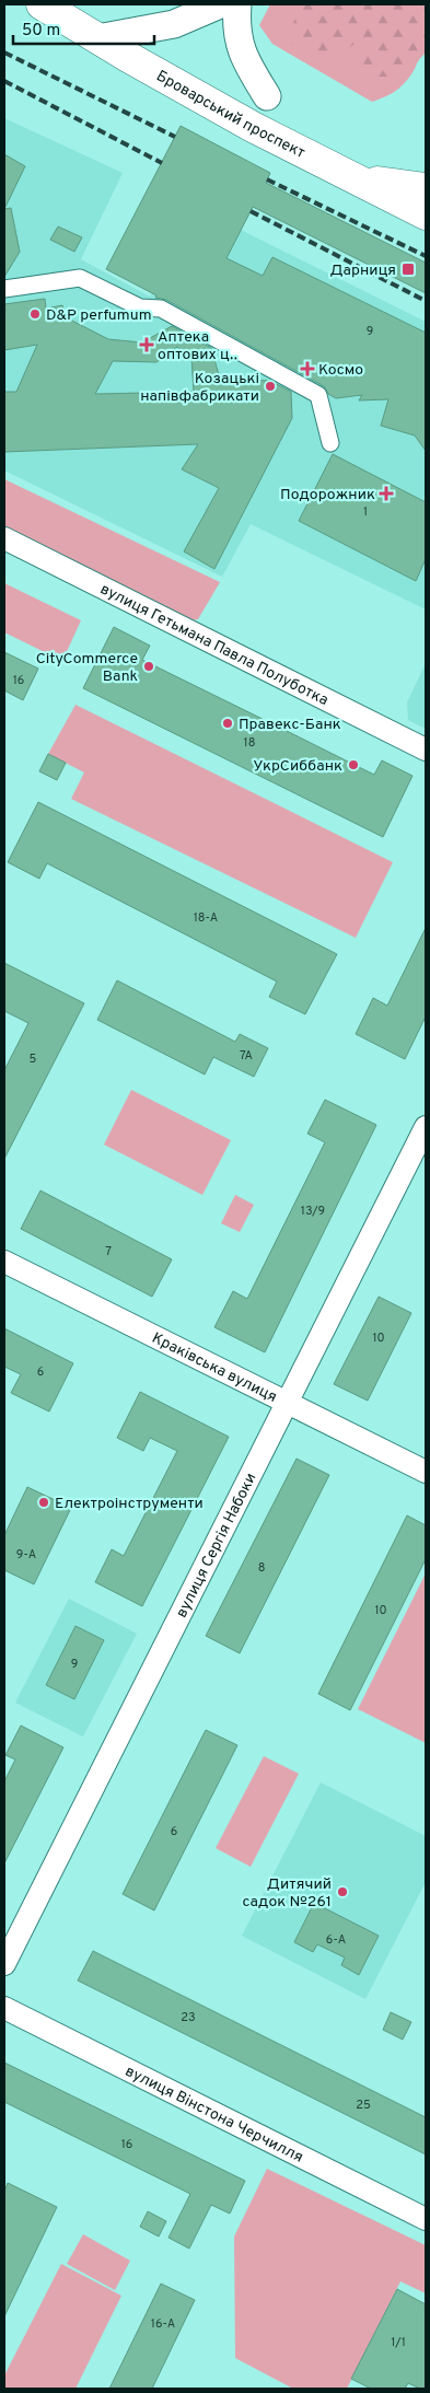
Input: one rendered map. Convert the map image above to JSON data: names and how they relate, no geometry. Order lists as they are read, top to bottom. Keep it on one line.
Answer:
{"streets":{"main road":["Броварський проспект"],"street":["вулиця Гетьмана Павла Полуботка","Краківська вулиця","вулиця Сергія Набоки","вулиця Вінстона Черчилля"]},"crossings":[["Краківська вулиця","вулиця Сергія Набоки"]],"places":{"transit":["Дарниця"],"other":["D&P perfumum","Козацькі напівфабрикати","CityCommerce Bank","Правекс-Банк","УкрСиббанк","Електроінструменти","Дитячий садок №261"],"health":["Аптека оптових ц‥","Космо","Подорожник"]},"house_numbers":["9","1","16","18","18-А","7А","5","13/9","7","10","6","9-А","8","10","9","6","6-А","23","25","16","16-А","1/1"],"scale_bar":"50 m"}
